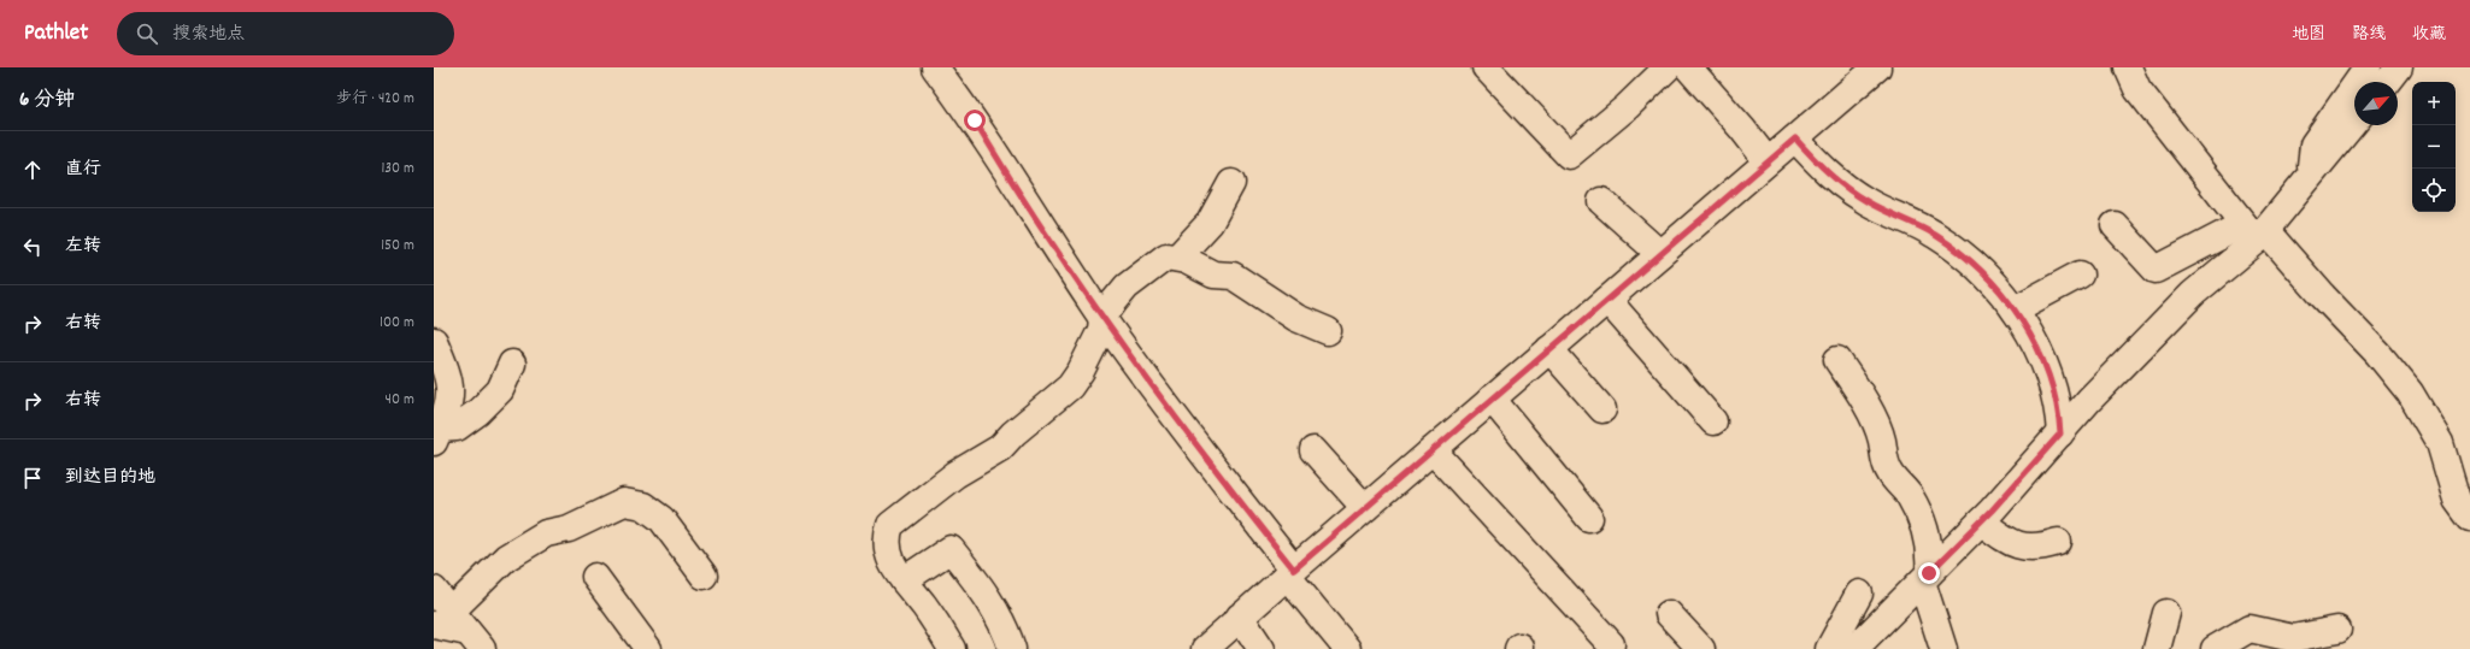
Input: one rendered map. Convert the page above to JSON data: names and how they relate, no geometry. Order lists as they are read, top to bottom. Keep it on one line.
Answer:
{"north":"top right","page":{"header":"Pathlet","search":"搜索地点","nav":["地图","路线","收藏"],"heading":["6 分钟","步行 · 420 m"],"map_buttons":["+","−"],"list":[["直行","130 m"],["左转","150 m"],["右转","100 m"],["右转","40 m"],"到达目的地"]}}
